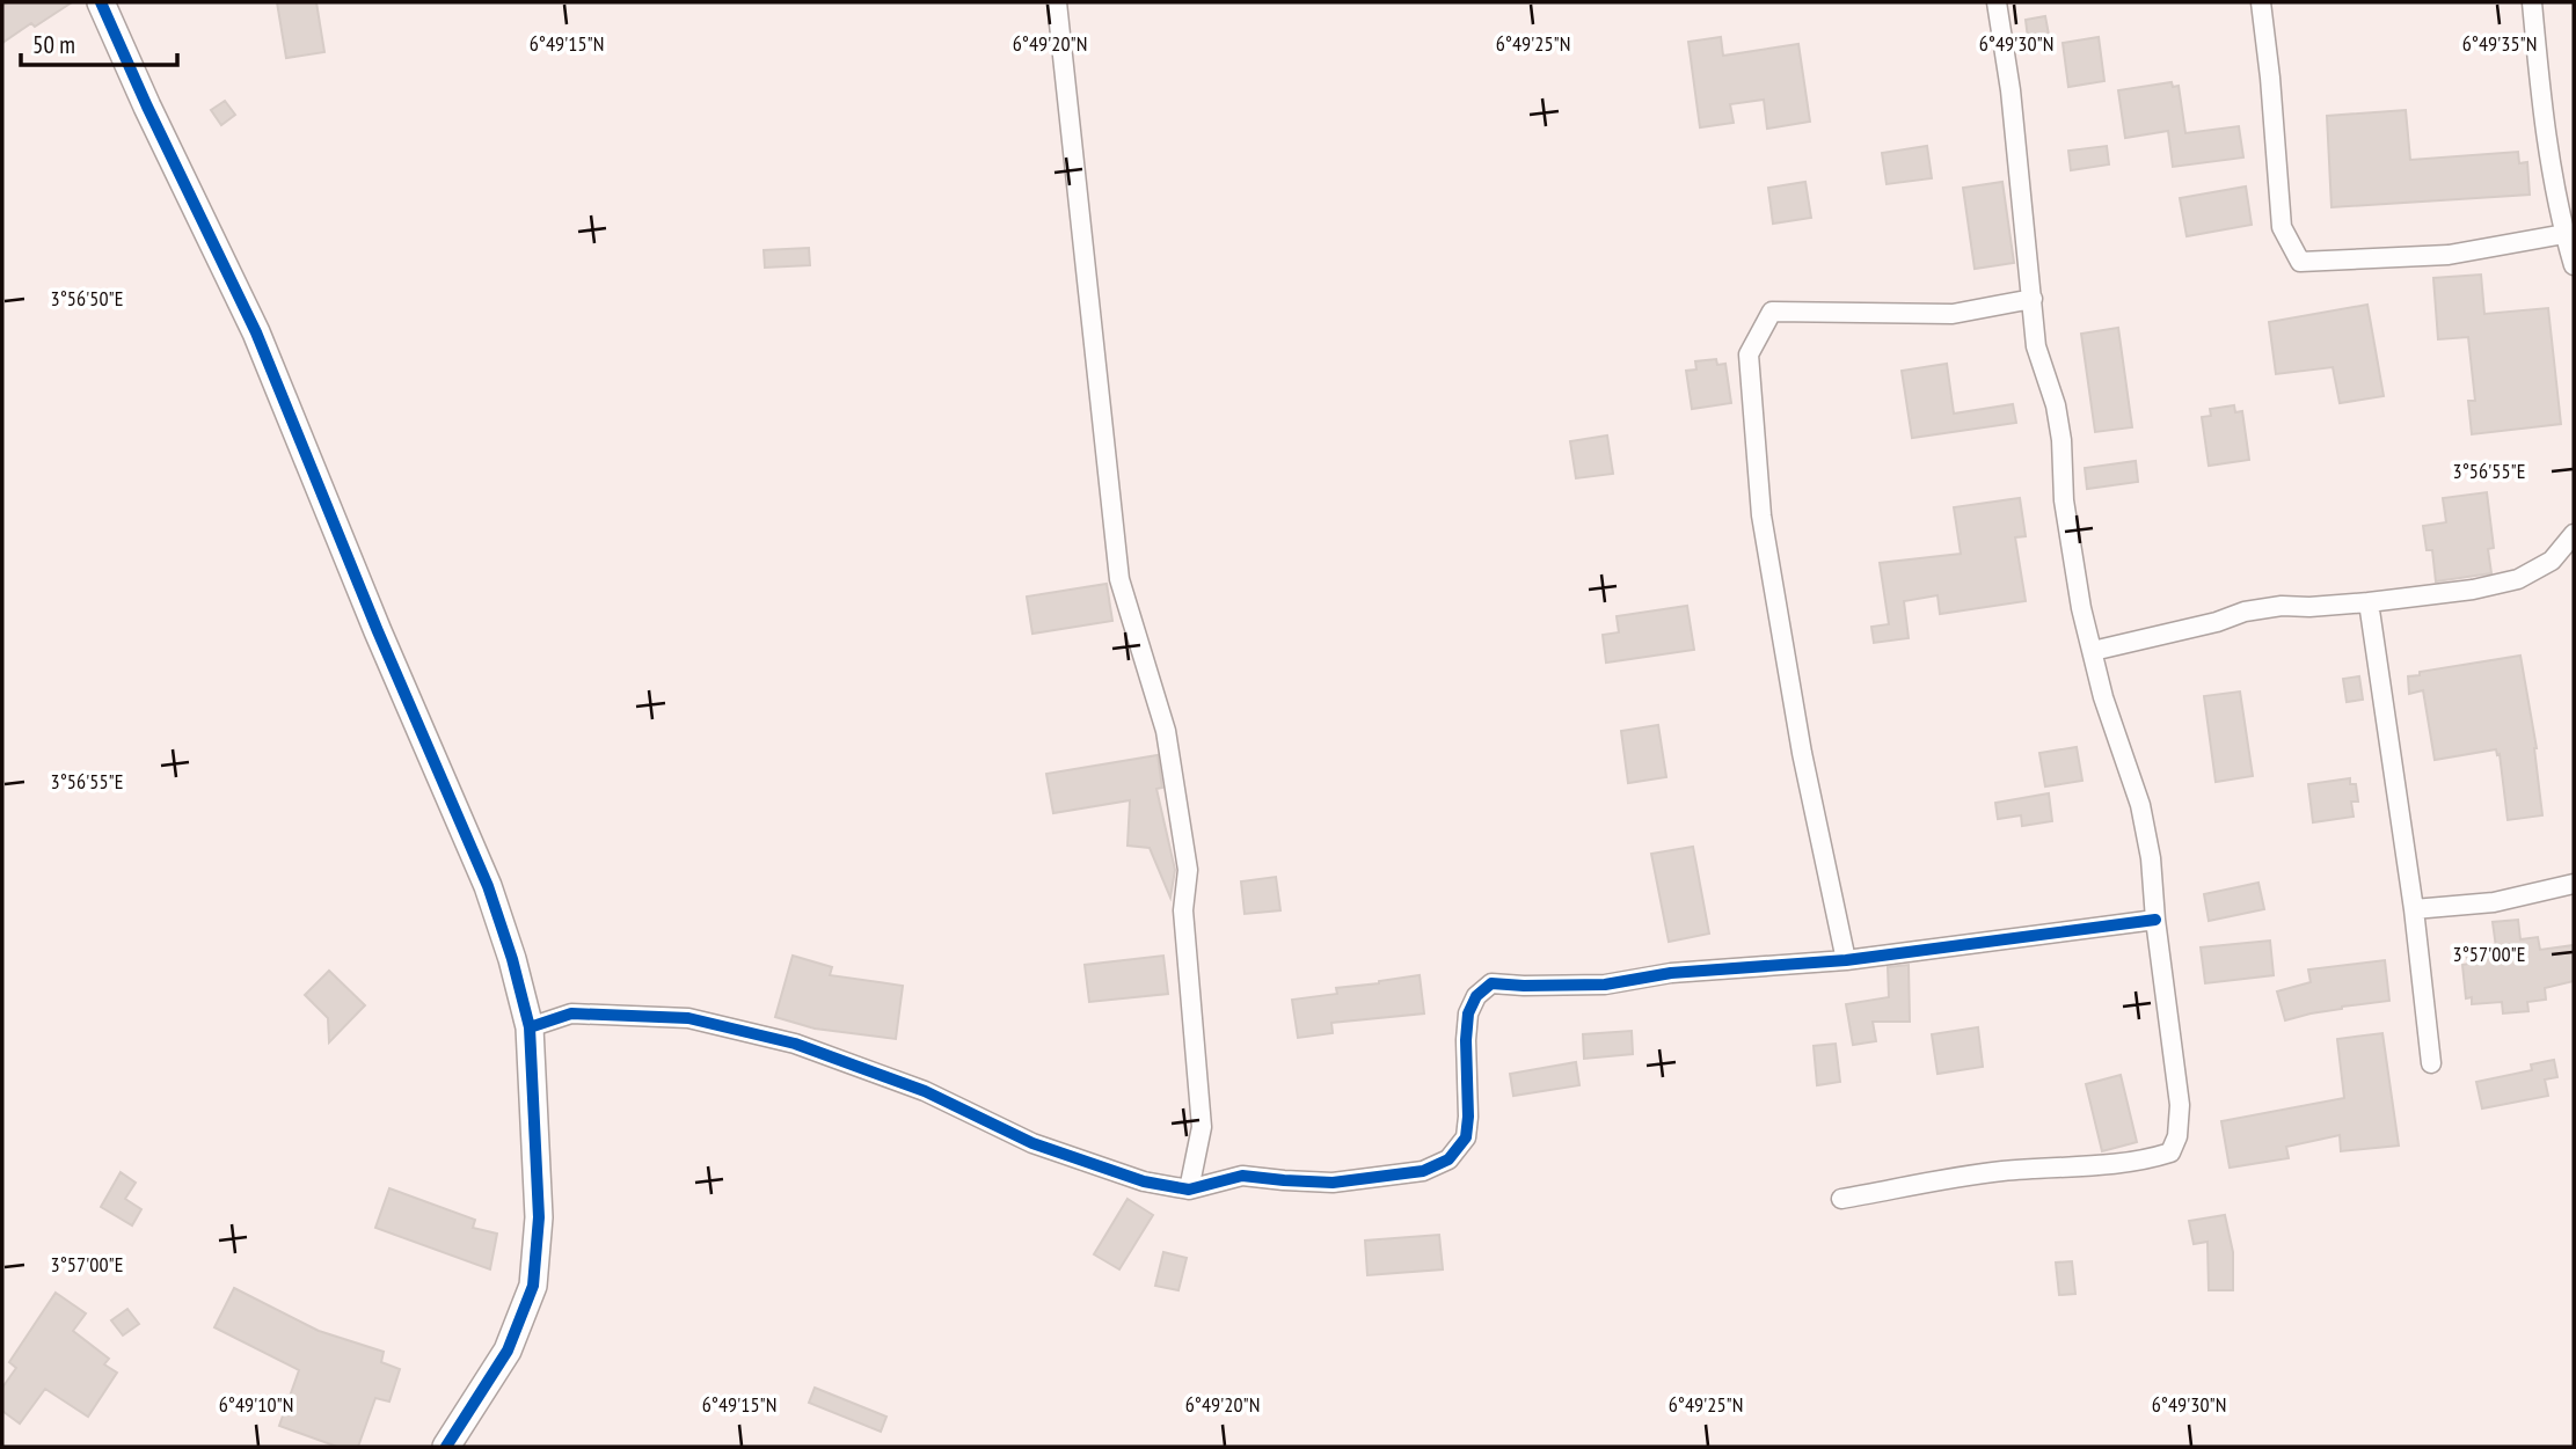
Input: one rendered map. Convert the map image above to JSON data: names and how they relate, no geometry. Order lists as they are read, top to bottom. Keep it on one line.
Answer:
{"scale_bar":"50 m","coordinates":["6°49'15\"N","6°49'20\"N","6°49'25\"N","6°49'30\"N","6°49'35\"N","3°56'50\"E","3°56'55\"E","3°57'00\"E","6°49'10\"N"]}
